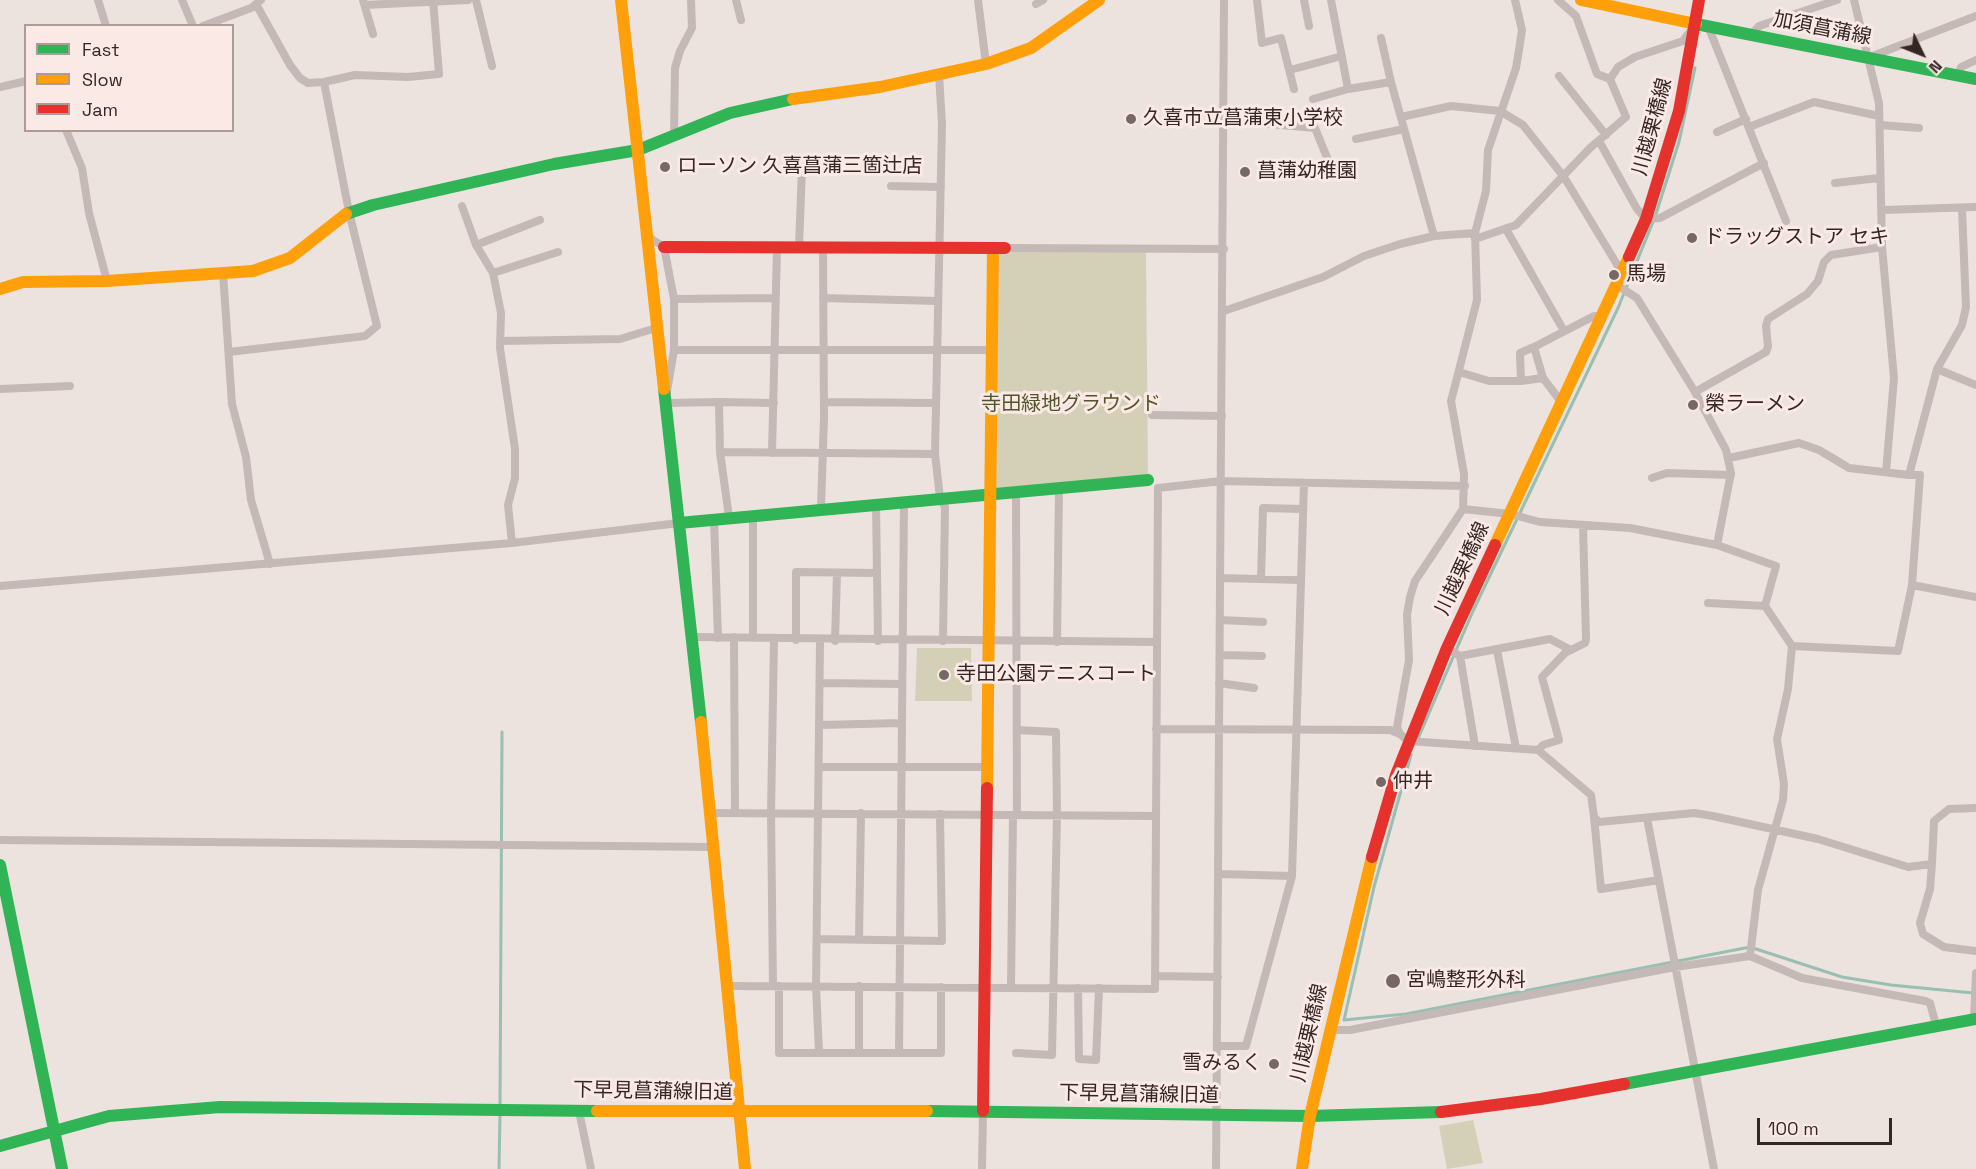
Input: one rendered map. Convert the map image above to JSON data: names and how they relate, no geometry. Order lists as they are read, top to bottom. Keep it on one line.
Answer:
{"streets":{"street":["加須菖蒲線","川越栗橋線","下早見菖蒲線旧道"]},"crossings":[["加須菖蒲線","川越栗橋線"],["川越栗橋線","下早見菖蒲線旧道"]],"parks":["寺田緑地グラウンド"],"places":["久喜市立菖蒲東小学校","ローソン 久喜菖蒲三箇辻店","菖蒲幼稚園","ドラッグストア セキ","馬場","榮ラーメン","寺田公園テニスコート","仲井","宮嶋整形外科","雪みるく"],"legend":["Fast","Slow","Jam"],"scale_bar":"100 m","north":"bottom right"}
